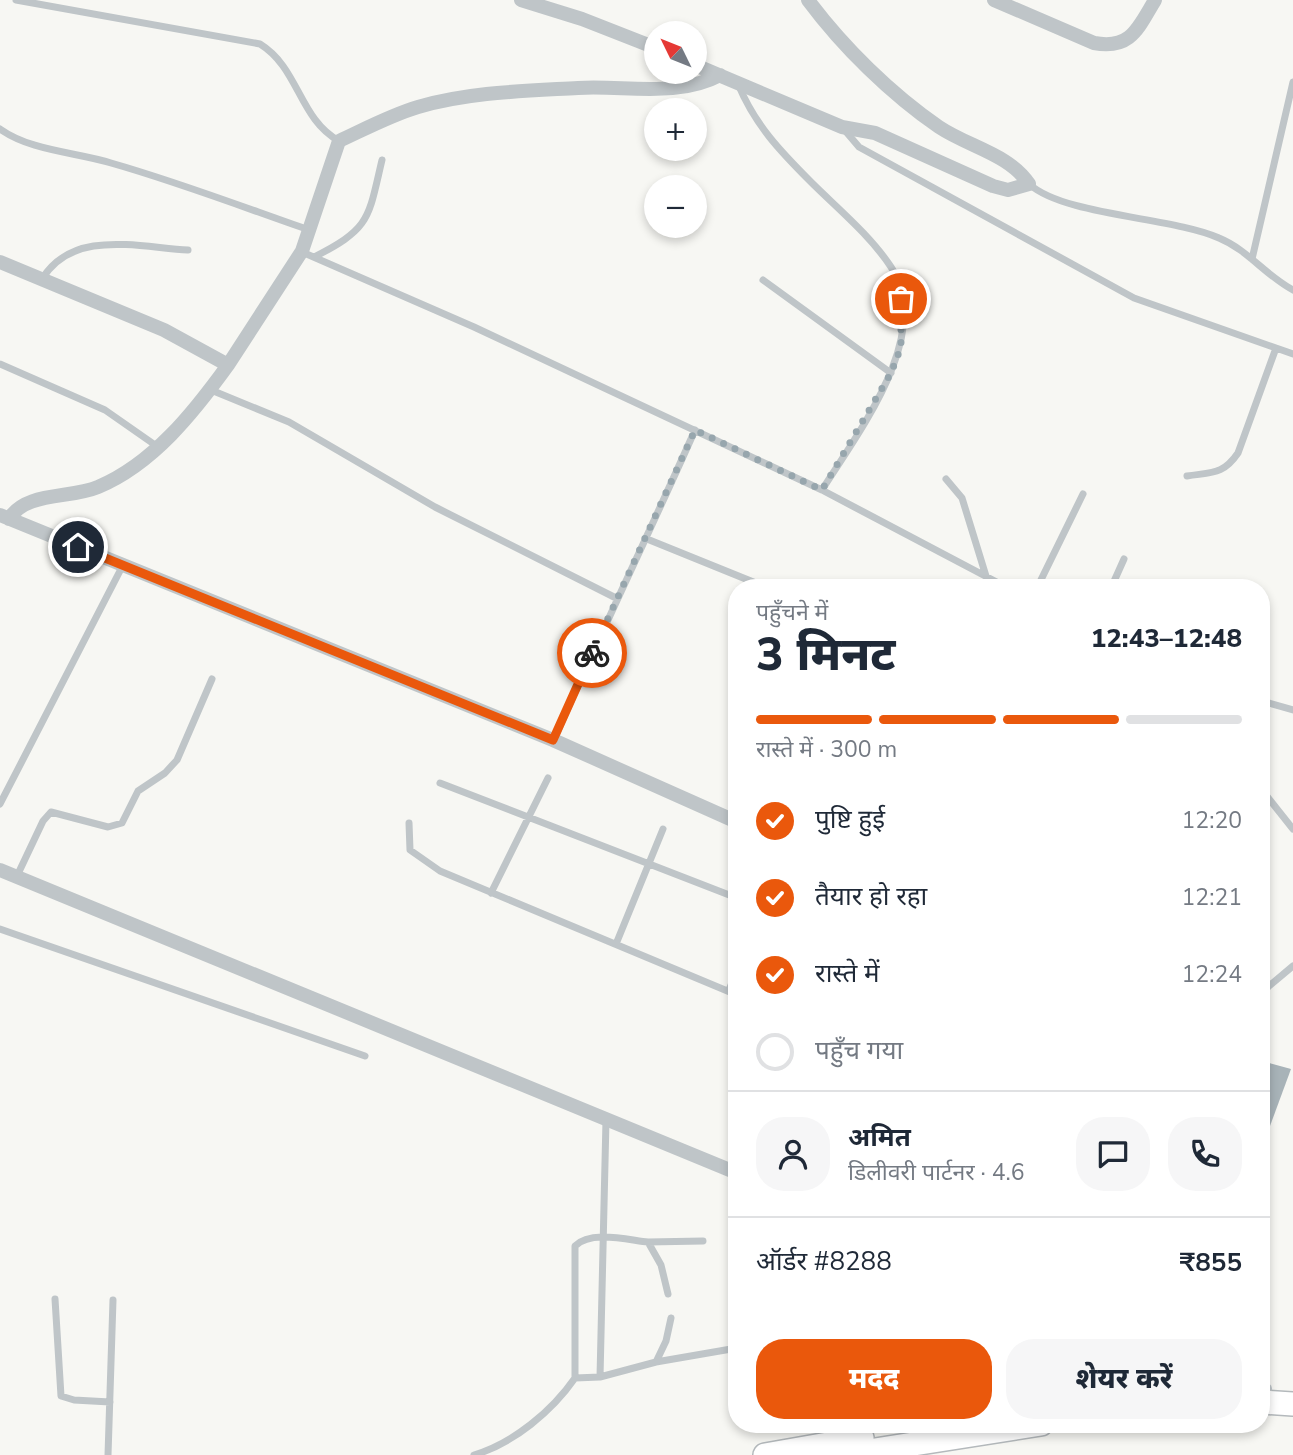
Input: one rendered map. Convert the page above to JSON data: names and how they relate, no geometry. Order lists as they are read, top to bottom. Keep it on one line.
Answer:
{"north":"top left","page":{"map_buttons":["+","−"],"heading":["3 मिनट","पहुँचने में","12:43–12:48"],"panel":["अमित","डिलीवरी पार्टनर · 4.6","ऑर्डर #8288","₹855"],"bar":"रास्ते में · 300 m","list":[["पुष्टि हुई","12:20"],["तैयार हो रहा","12:21"],["रास्ते में","12:24"],"पहुँच गया"],"buttons":["मदद","शेयर करें"]}}
